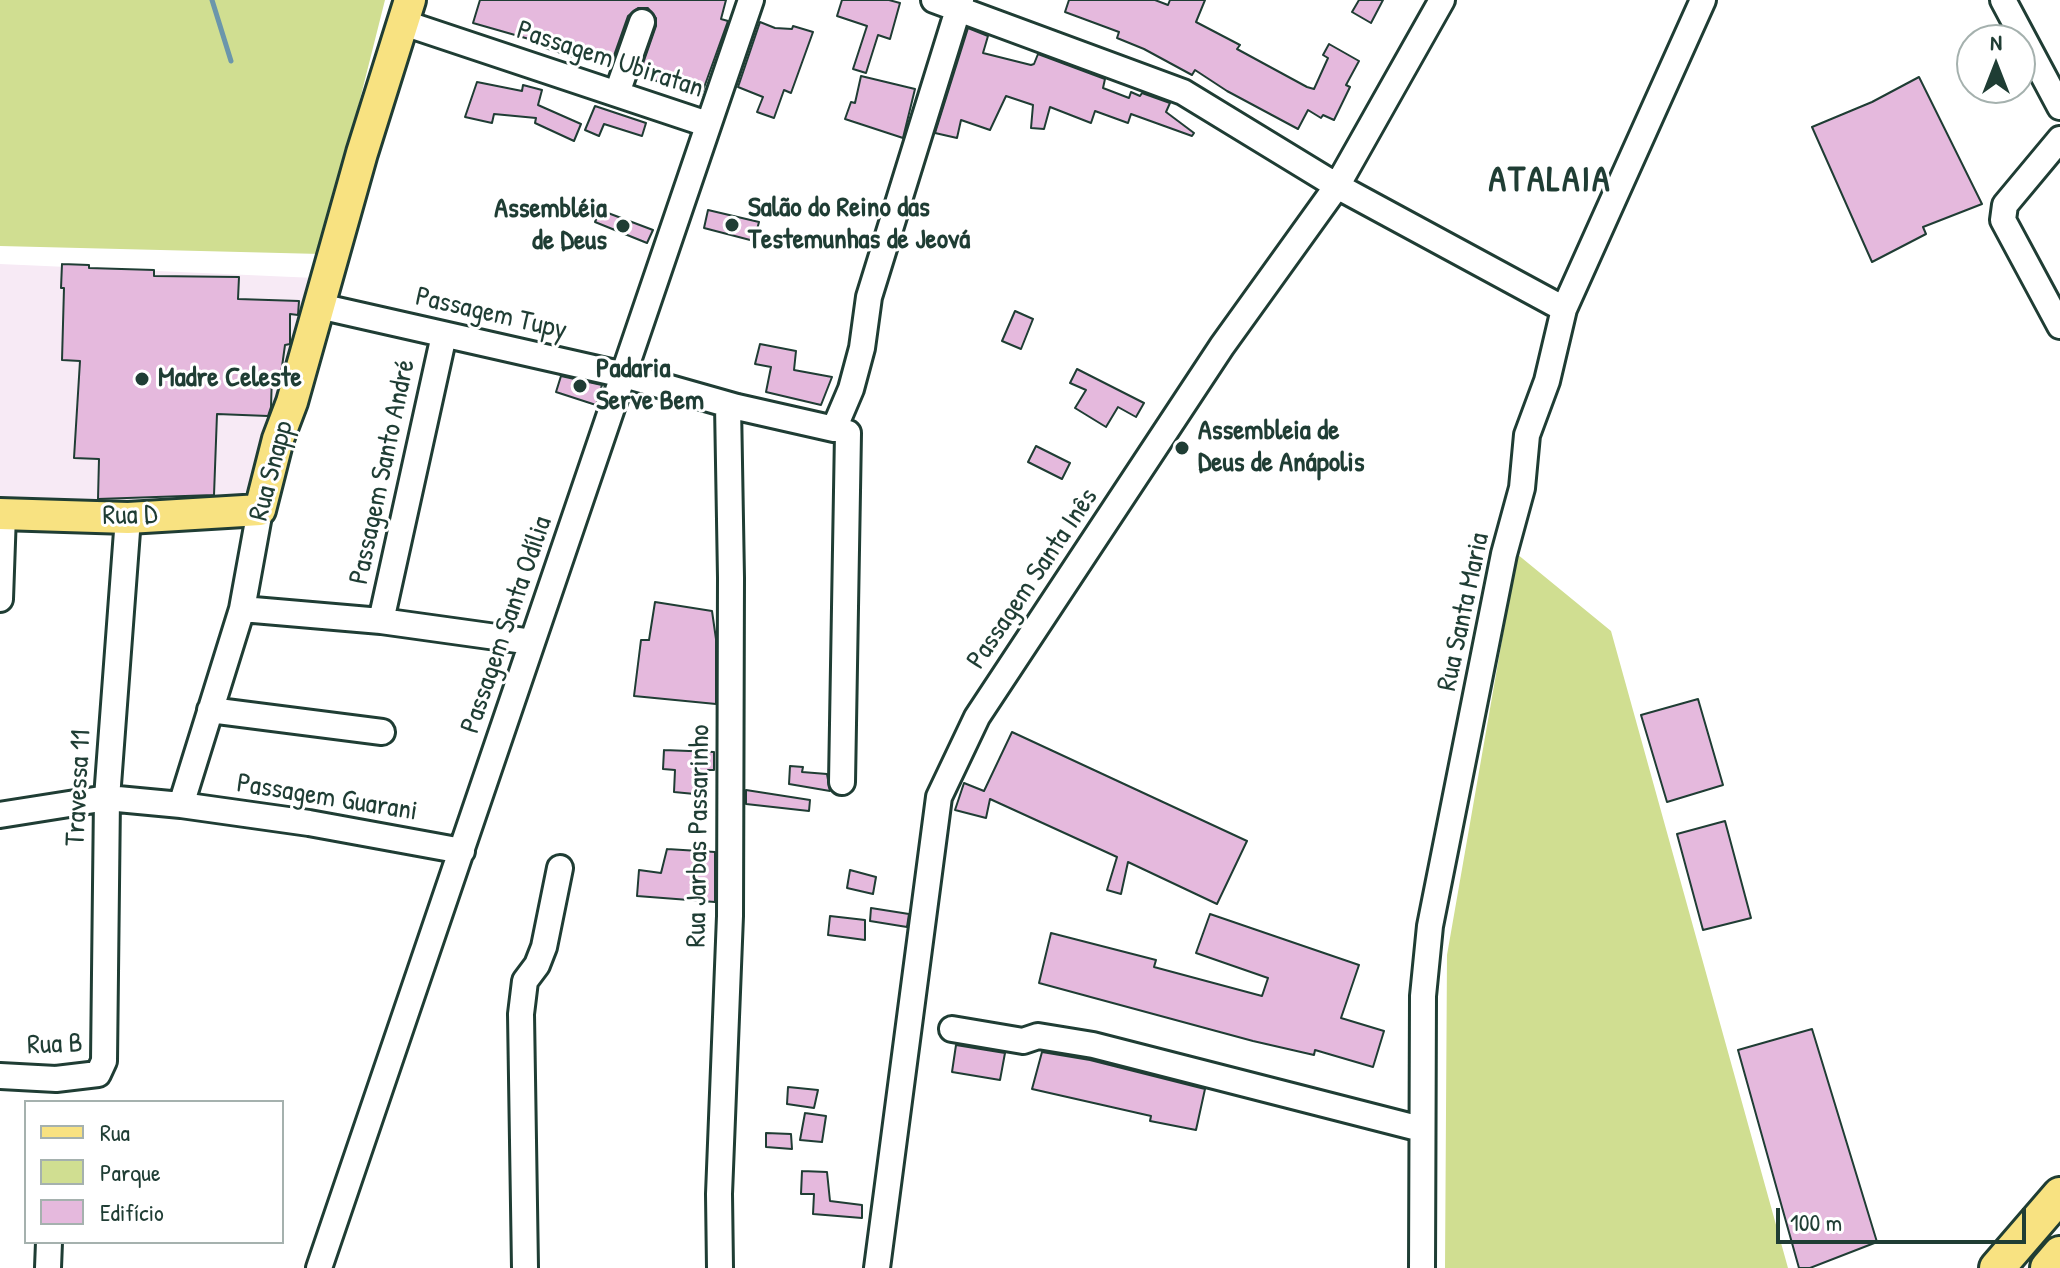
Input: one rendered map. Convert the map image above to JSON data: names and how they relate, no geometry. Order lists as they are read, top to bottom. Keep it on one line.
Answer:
{"streets":{"main road":["Rua Snapp","Rua D"],"street":["Passagem Ubiratan","Passagem Tupy","Passagem Santo André","Passagem Santa Inês","Rua Santa Maria","Passagem Santa Odília","Travessa 11","Passagem Guarani","Rua Jarbas Passarinho","Rua B"]},"crossings":[["Passagem Ubiratan","Rua Snapp"],["Passagem Ubiratan","Passagem Santa Odília"],["Passagem Tupy","Rua Snapp"],["Passagem Tupy","Passagem Santo André"],["Passagem Tupy","Passagem Santa Odília"],["Passagem Tupy","Rua Jarbas Passarinho"],["Rua Snapp","Rua D"],["Rua Snapp","Passagem Guarani"],["Rua D","Travessa 11"],["Passagem Santa Odília","Passagem Guarani"],["Travessa 11","Passagem Guarani"],["Travessa 11","Rua B"]],"districts":["ATALAIA"],"places":["Salão do Reino das Testemunhas de Jeová","Assembléia de Deus","Madre Celeste","Padaria Serve Bem","Assembleia de Deus de Anápolis"],"legend":["Rua","Parque","Edifício"],"scale_bar":"100 m","north":"top"}
